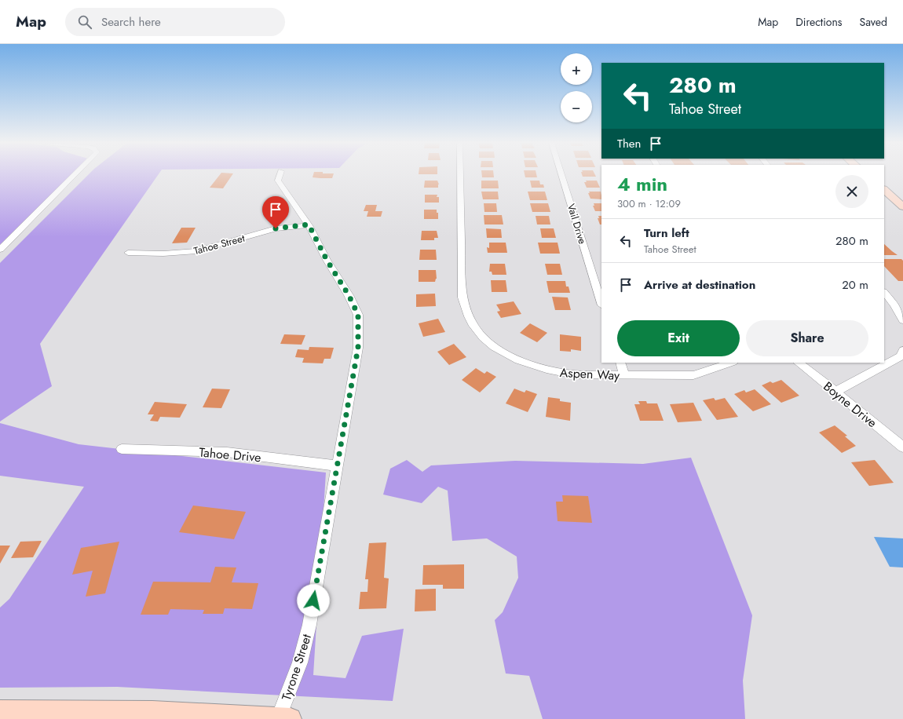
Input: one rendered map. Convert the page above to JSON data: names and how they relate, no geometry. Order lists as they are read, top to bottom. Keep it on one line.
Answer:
{"streets":{"street":["Vail Drive","Tahoe Street","Aspen Way","Boyne Drive","Tahoe Drive","Tyrone Street"]},"crossings":[["Tahoe Street","Tyrone Street"],["Tahoe Drive","Tyrone Street"]],"page":{"header":"Map","search":"Search here","nav":["Map","Directions","Saved"],"map_buttons":["+","−"],"turn":["280 m","Tahoe Street"],"then":"Then","heading":["4 min","300 m · 12:09"],"list":[{"name":"Turn left","note":"Tahoe Street","value":"280 m"},{"name":"Arrive at destination","value":"20 m"}],"buttons":["Exit","Share"]}}
